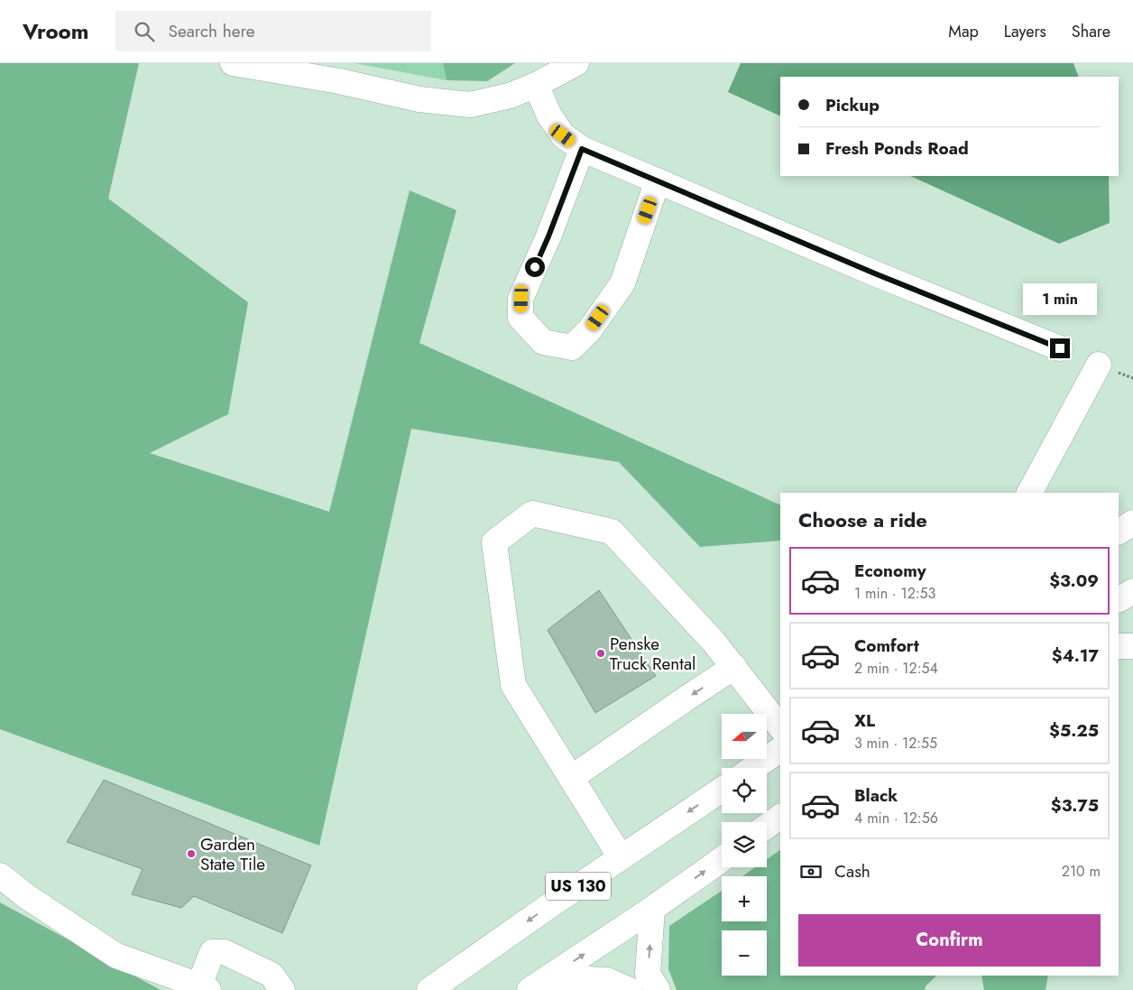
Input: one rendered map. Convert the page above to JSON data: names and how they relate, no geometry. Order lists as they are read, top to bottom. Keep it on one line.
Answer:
{"streets":{"main road":["US 130"]},"places":["Penske Truck Rental","Garden State Tile"],"north":"left","page":{"header":"Vroom","search":"Search here","nav":["Map","Layers","Share"],"banner":["Pickup","Fresh Ponds Road"],"bubble":"1 min","heading":"Choose a ride","list":[{"name":"Economy","note":"1 min · 12:53","value":"$3.09"},{"name":"Comfort","note":"2 min · 12:54","value":"$4.17"},{"name":"XL","note":"3 min · 12:55","value":"$5.25"},{"name":"Black","note":"4 min · 12:56","value":"$3.75"}],"map_buttons":["+","−"],"pay":["Cash","210 m"],"buttons":"Confirm"}}
